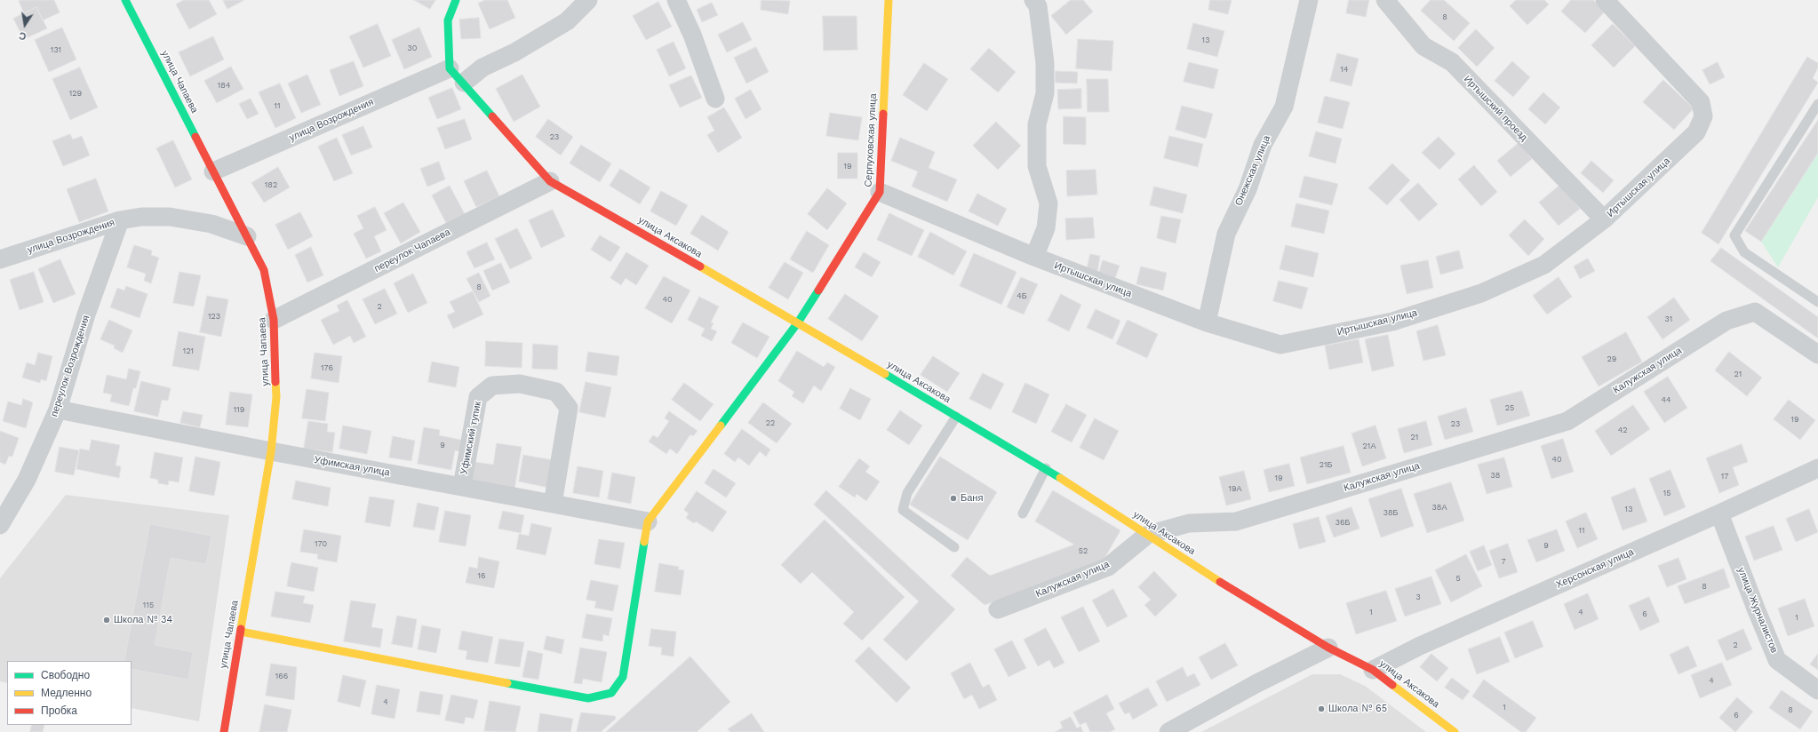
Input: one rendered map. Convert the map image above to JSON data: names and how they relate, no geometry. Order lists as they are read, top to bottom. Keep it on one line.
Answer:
{"streets":{"street":["улица Чапаева","Иртышский проезд","улица Возрождения","Серпуховская улица","Онежская улица","Иртышская улица","улица Аксакова","переулок Чапаева","переулок Возрождения","Калужская улица","Уфимский тупик","Уфимская улица","Херсонская улица","улица Журналистов"]},"crossings":[["улица Чапаева","улица Возрождения"],["улица Чапаева","переулок Чапаева"],["улица Чапаева","Уфимская улица"],["Иртышский проезд","Иртышская улица"],["улица Возрождения","улица Аксакова"],["улица Возрождения","переулок Возрождения"],["Серпуховская улица","Иртышская улица"],["Серпуховская улица","улица Аксакова"],["Серпуховская улица","Уфимская улица"],["Онежская улица","Иртышская улица"],["улица Аксакова","переулок Чапаева"],["улица Аксакова","Калужская улица"],["улица Аксакова","Херсонская улица"],["переулок Возрождения","Уфимская улица"],["Уфимский тупик","Уфимская улица"],["Херсонская улица","улица Журналистов"]],"places":["Баня","Школа № 34","Школа № 65"],"house_numbers":["8","13","30","131","14","184","129","11","23","19","182","8","4Б","40","2","123","31","121","29","176","21","44","25","119","19","22","23","42","21","9","21А","40","21Б","38","17","19","19А","15","38А","13","38Б","36Б","11","170","9","52","7","16","5","8","3","115","1","4","6","1","2","166","4","4","1","8","6"],"legend":["Свободно","Медленно","Пробка"],"north":"bottom"}
